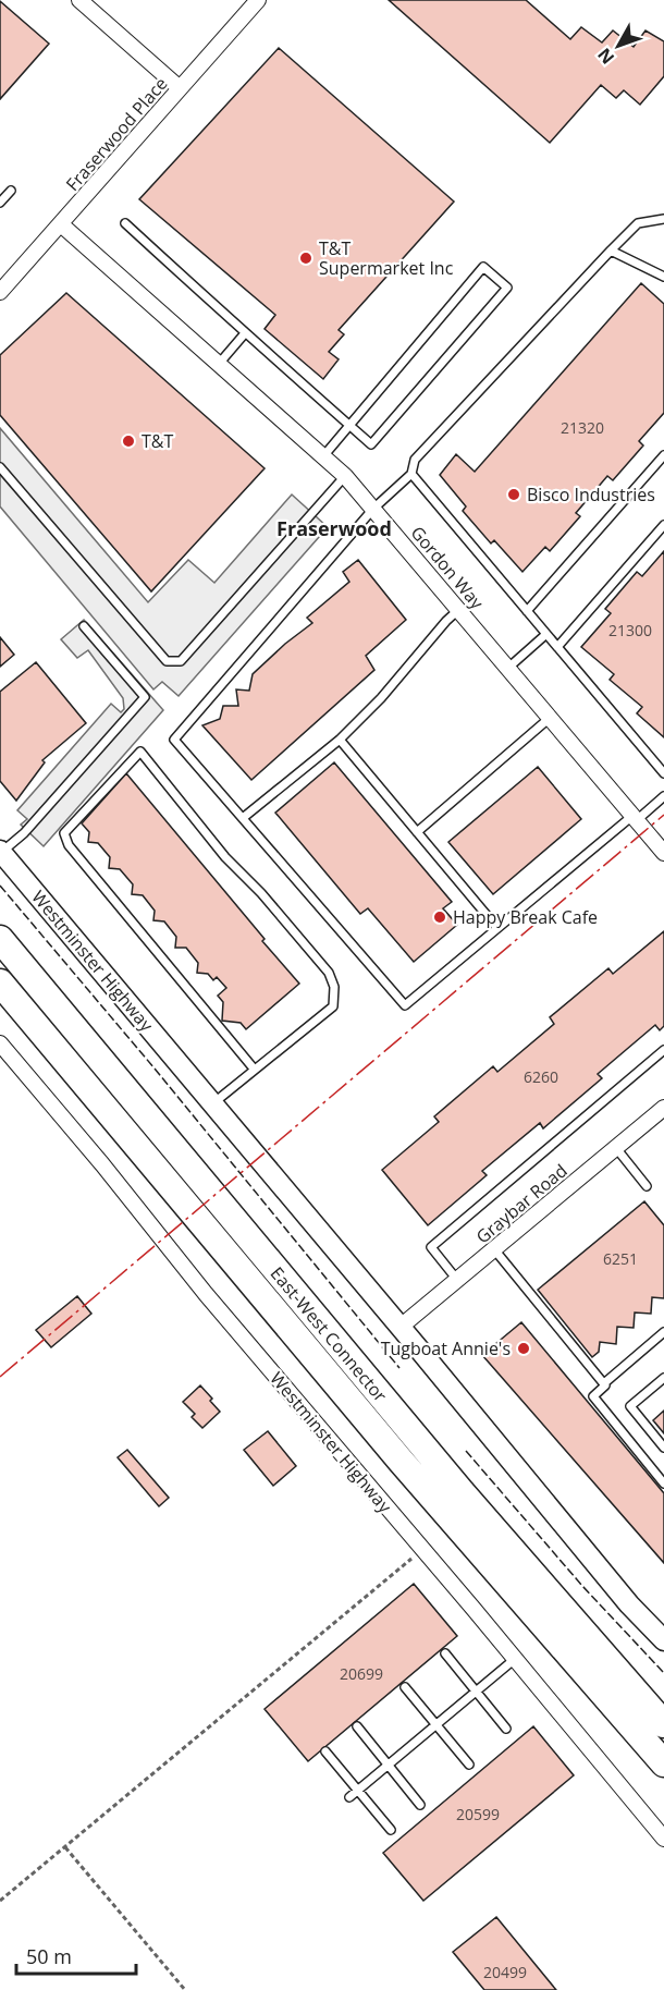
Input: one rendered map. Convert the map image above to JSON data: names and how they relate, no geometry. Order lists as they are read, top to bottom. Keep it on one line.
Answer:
{"streets":{"highway":["East-West Connector"],"main road":["Westminster Highway"],"street":["Fraserwood Place","Gordon Way","Graybar Road"]},"crossings":[["Fraserwood Place","Gordon Way"],["Westminster Highway","Graybar Road"]],"districts":["Fraserwood"],"places":["T&T Supermarket Inc","T&T","Bisco Industries","Happy Break Cafe","Tugboat Annie's"],"house_numbers":["21320","21300","6260","6251","20699","20599","20499"],"scale_bar":"50 m","north":"bottom left"}
